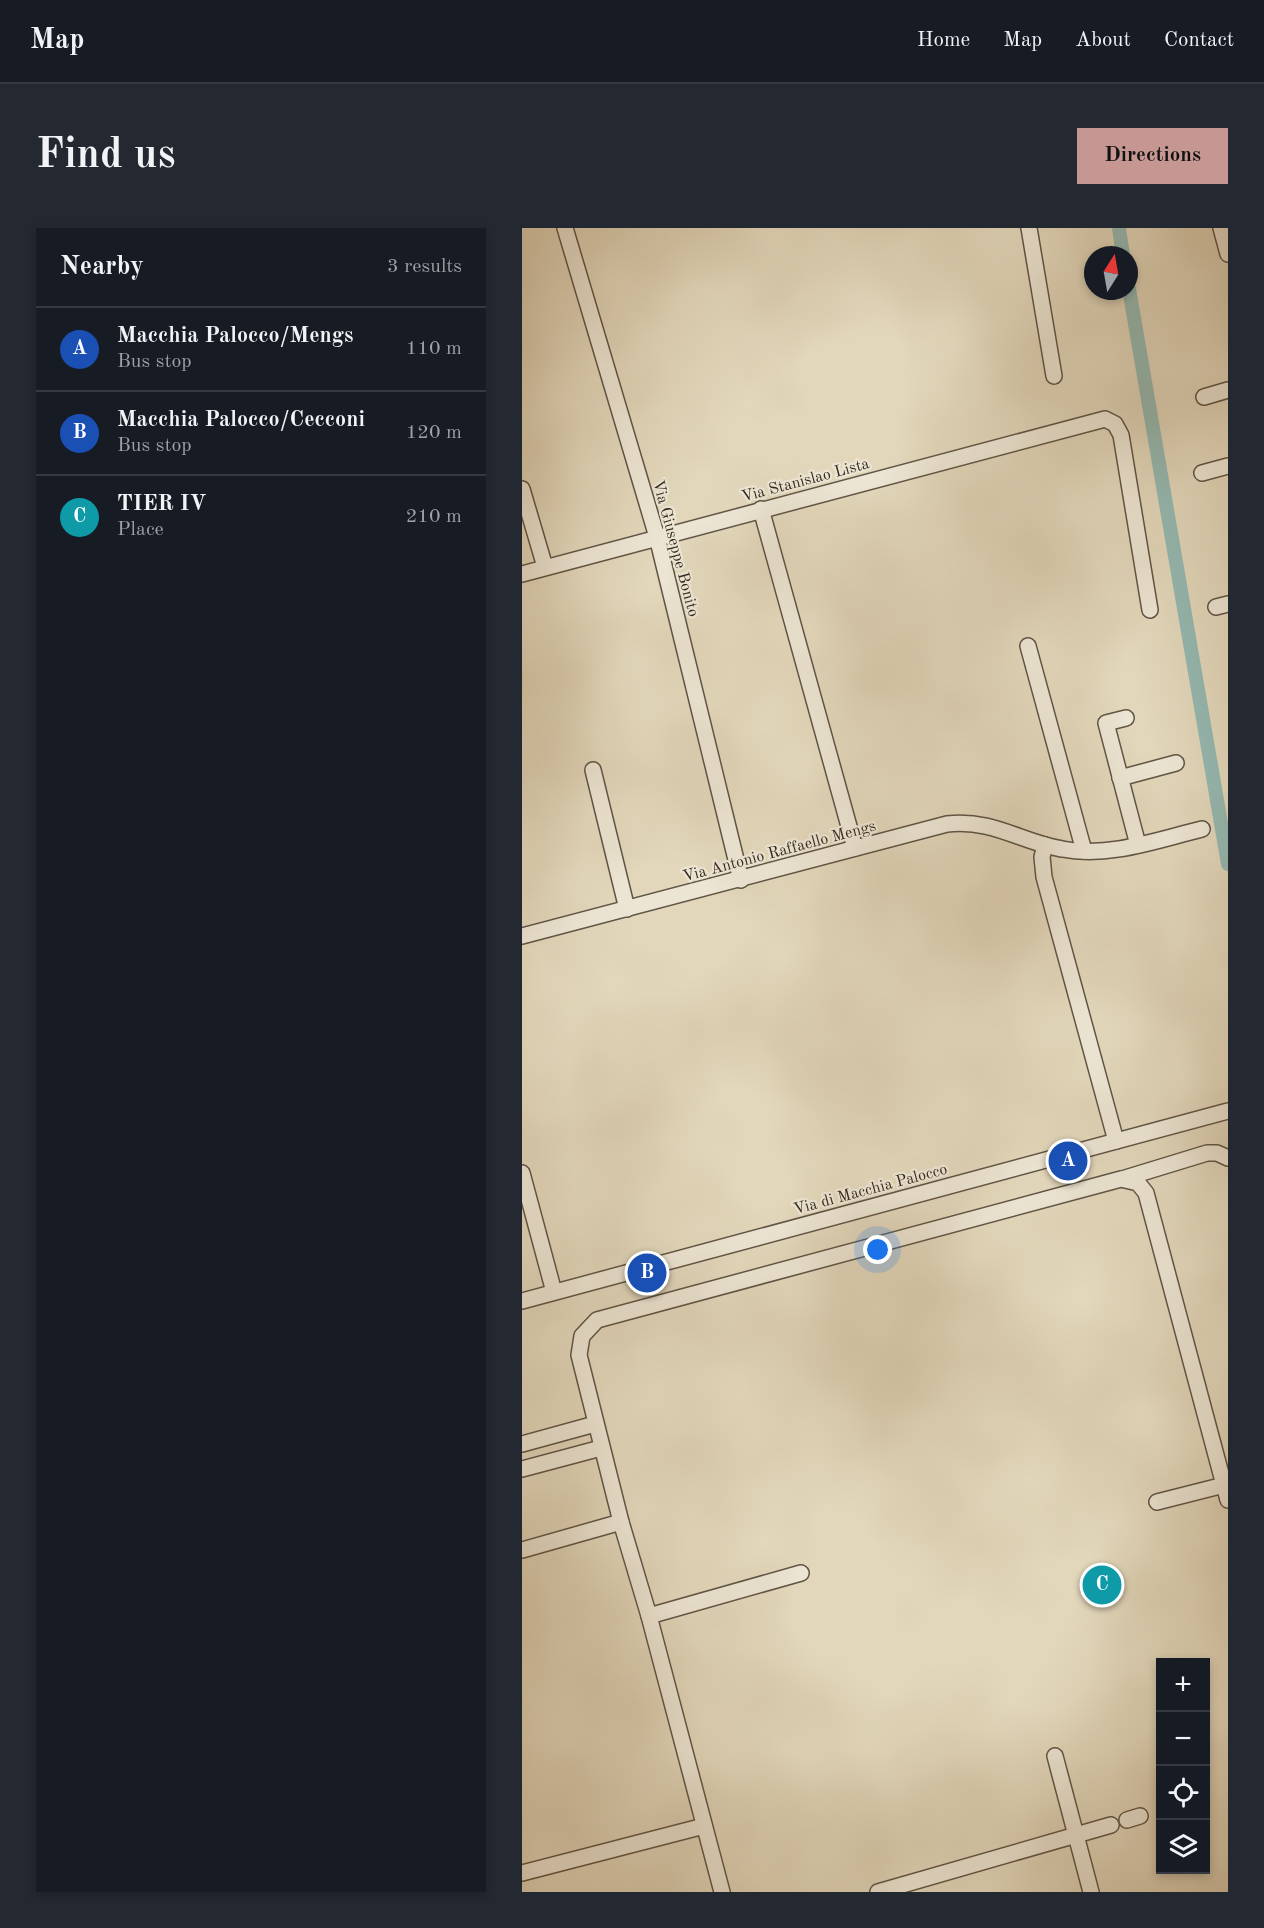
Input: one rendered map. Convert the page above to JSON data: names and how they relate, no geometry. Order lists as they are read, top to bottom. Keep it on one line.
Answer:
{"streets":{"street":["Via Stanislao Lista","Via Giuseppe Bonito","Via Antonio Raffaello Mengs","Via di Macchia Palocco"]},"crossings":[["Via Stanislao Lista","Via Giuseppe Bonito"],["Via Giuseppe Bonito","Via Antonio Raffaello Mengs"]],"north":"top","page":{"header":"Map","nav":["Home","Map","About","Contact"],"buttons":"Directions","title":"Find us","heading":["Nearby","3 results"],"list":[{"mark":"A","name":"Macchia Palocco/Mengs","note":"Bus stop","value":"110 m"},{"mark":"B","name":"Macchia Palocco/Cecconi","note":"Bus stop","value":"120 m"},{"mark":"C","name":"TIER IV","note":"Place","value":"210 m"}],"pins":["A","B","C"],"map_buttons":["+","−"]}}
